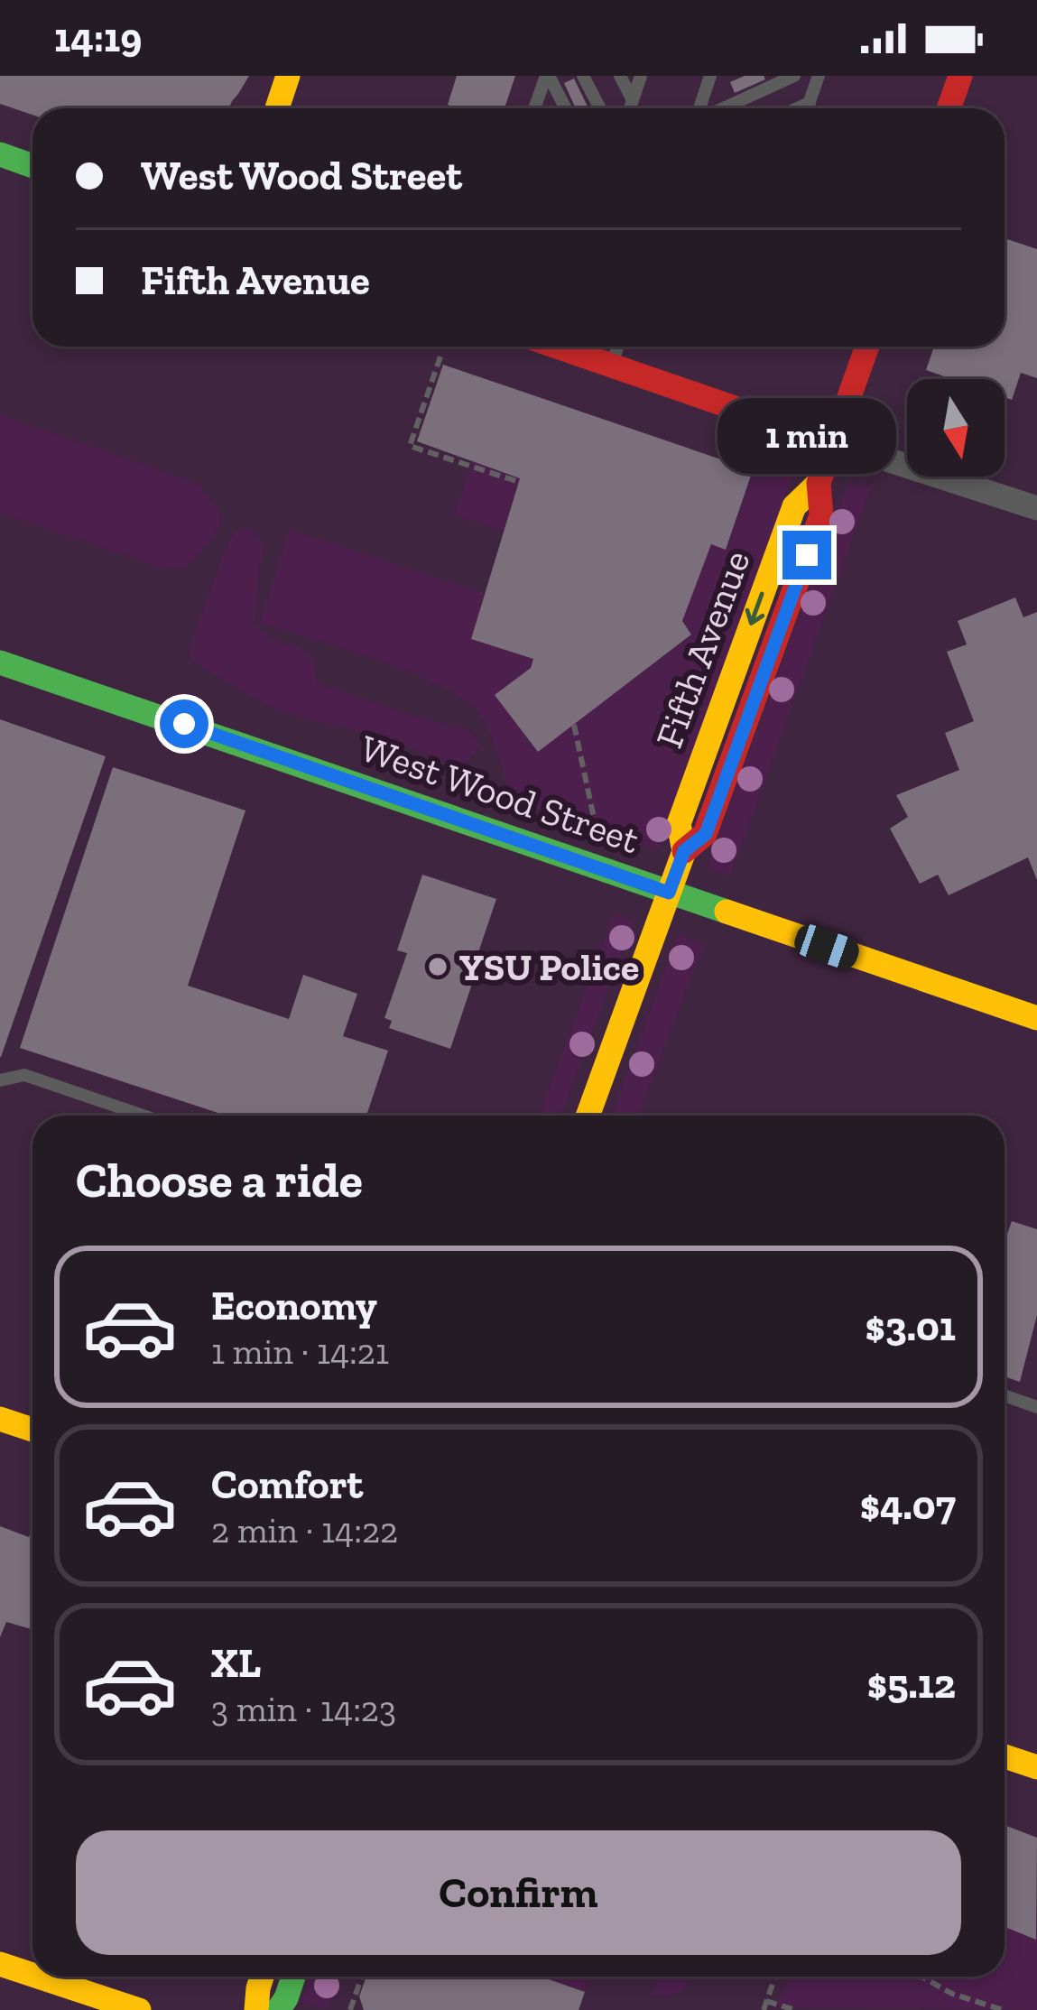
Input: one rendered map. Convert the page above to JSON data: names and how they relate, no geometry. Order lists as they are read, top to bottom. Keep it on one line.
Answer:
{"streets":{"main road":["Fifth Avenue","West Wood Street"]},"crossings":[["Fifth Avenue","West Wood Street"]],"places":["YSU Police"],"north":"bottom","page":{"status":"14:19","banner":["West Wood Street","Fifth Avenue"],"bubble":"1 min","heading":"Choose a ride","list":[{"name":"Economy","note":"1 min · 14:21","value":"$3.01"},{"name":"Comfort","note":"2 min · 14:22","value":"$4.07"},{"name":"XL","note":"3 min · 14:23","value":"$5.12"}],"buttons":"Confirm"}}
